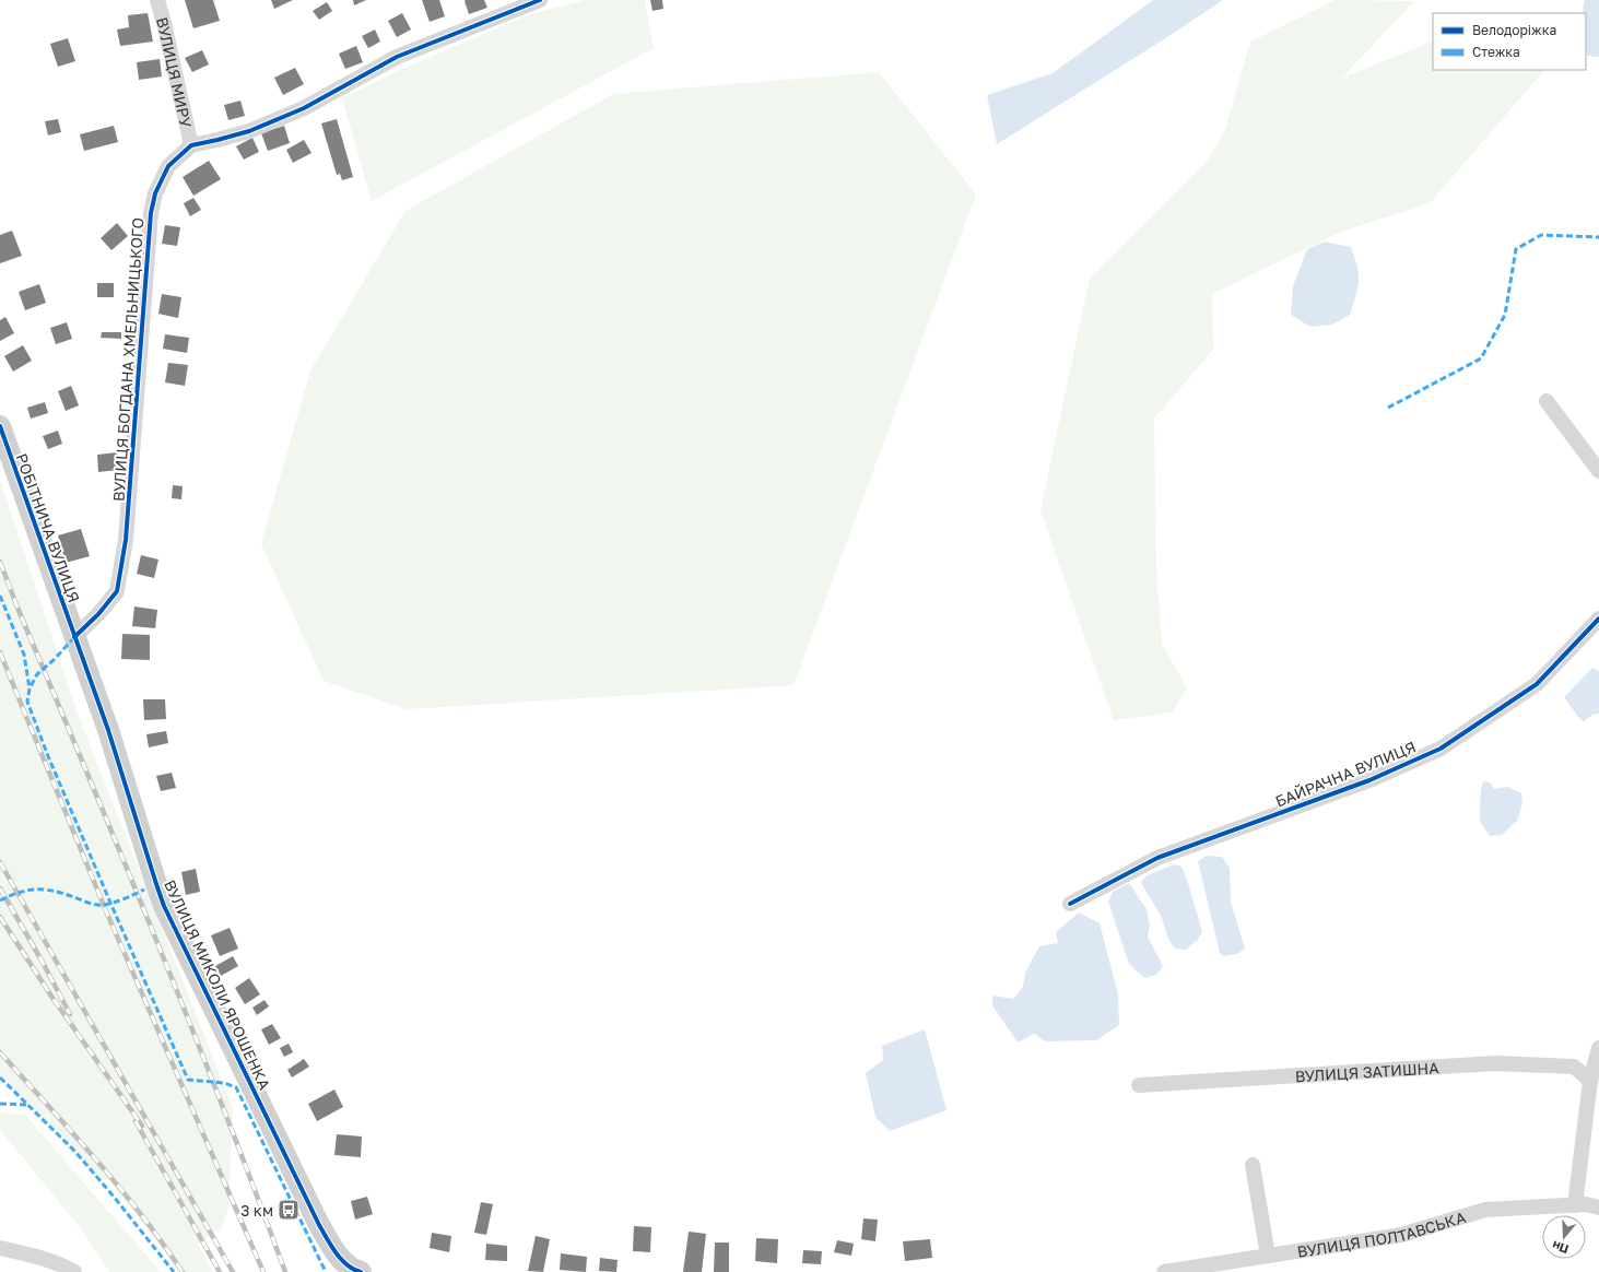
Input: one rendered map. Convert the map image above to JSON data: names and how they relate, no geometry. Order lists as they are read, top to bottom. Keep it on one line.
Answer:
{"streets":{"street":["ВУЛИЦЯ МИРУ","ВУЛИЦЯ БОГДАНА ХМЕЛЬНИЦЬКОГО","РОБІТНИЧА ВУЛИЦЯ","БАЙРАЧНА ВУЛИЦЯ","ВУЛИЦЯ МИКОЛИ ЯРОШЕНКА","ВУЛИЦЯ ЗАТИШНА","ВУЛИЦЯ ПОЛТАВСЬКА"]},"crossings":[["ВУЛИЦЯ МИРУ","ВУЛИЦЯ БОГДАНА ХМЕЛЬНИЦЬКОГО"],["ВУЛИЦЯ БОГДАНА ХМЕЛЬНИЦЬКОГО","РОБІТНИЧА ВУЛИЦЯ"],["ВУЛИЦЯ БОГДАНА ХМЕЛЬНИЦЬКОГО","ВУЛИЦЯ МИКОЛИ ЯРОШЕНКА"],["РОБІТНИЧА ВУЛИЦЯ","ВУЛИЦЯ МИКОЛИ ЯРОШЕНКА"]],"places":{"bus stop":["3 км"]},"legend":["Велодоріжка","Стежка"],"north":"bottom"}
